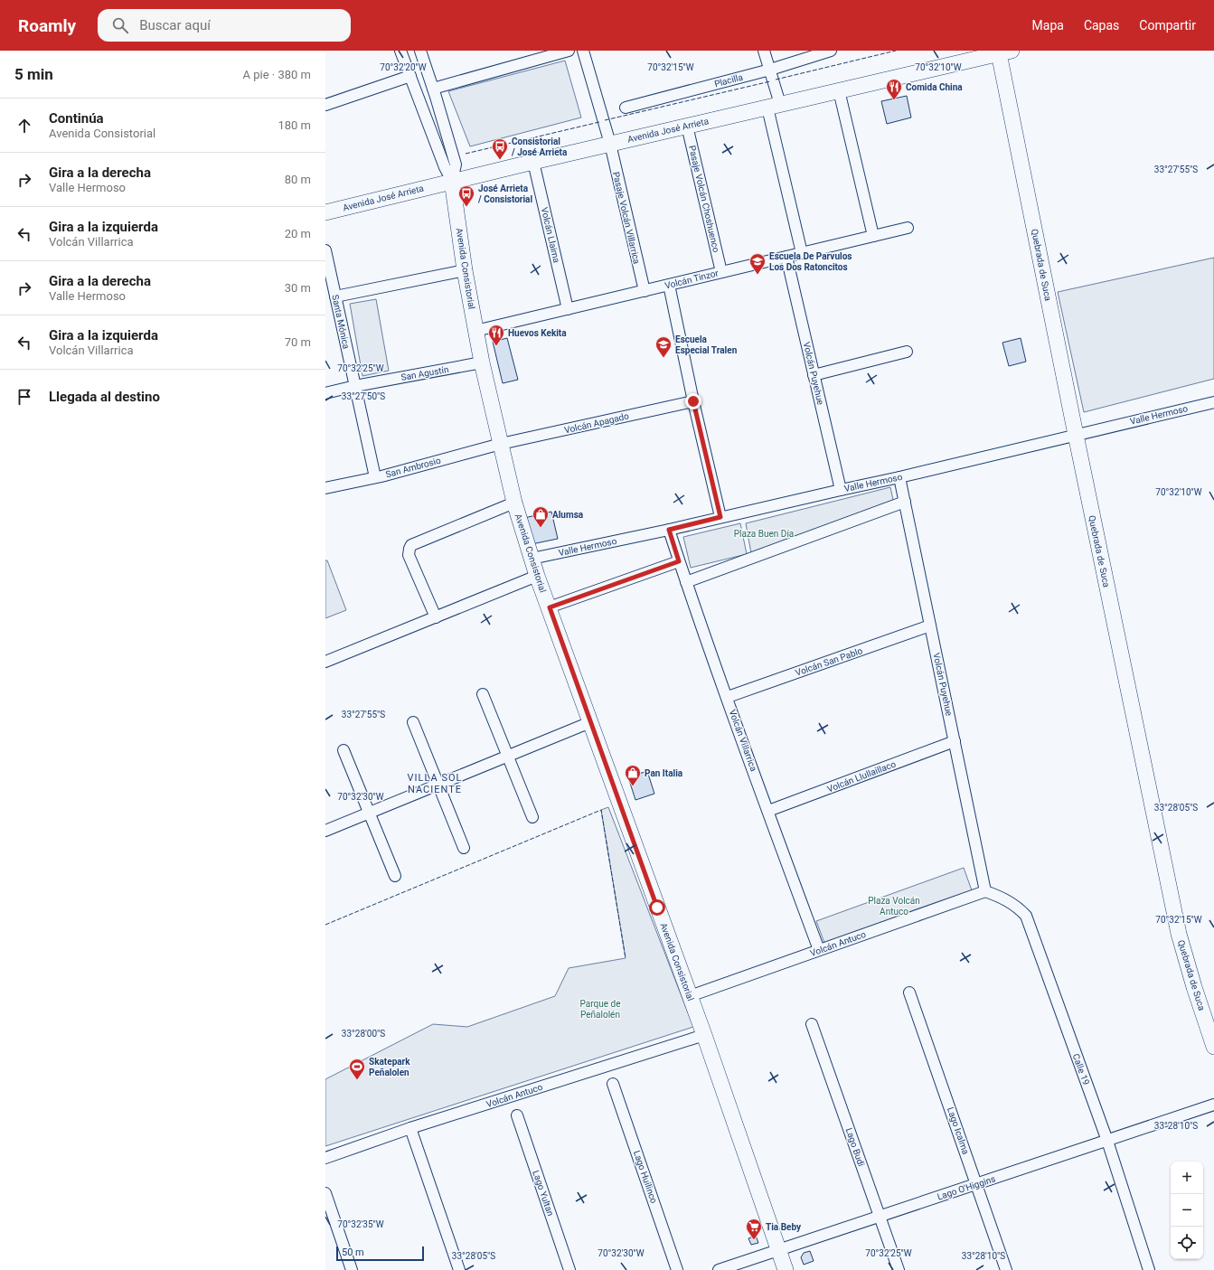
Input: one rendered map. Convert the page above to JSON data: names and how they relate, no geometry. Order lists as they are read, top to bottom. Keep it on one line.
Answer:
{"streets":{"street":["Placilla","Avenida José Arrieta","Pasaje Volcán Choshuenco","Pasaje Volcán Villarrica","Volcán Llaima","Quebrada de Suca","Avenida Consistorial","Volcán Tinzor","Santa Mónica","San Agustín","Volcán Puyehue","Valle Hermoso","Volcán Apagado","San Ambrosio","Volcán San Pablo","Volcán Villarrica","Volcán Llullaillaco","Volcán Antuco","Calle 19","Lago Icalma","Lago Budi","Lago Huilinco","Lago O'Higgins","Lago Yultan"]},"crossings":[["Avenida José Arrieta","Pasaje Volcán Choshuenco"],["Avenida José Arrieta","Pasaje Volcán Villarrica"],["Avenida José Arrieta","Volcán Llaima"],["Avenida José Arrieta","Quebrada de Suca"],["Avenida José Arrieta","Avenida Consistorial"],["Pasaje Volcán Choshuenco","Volcán Tinzor"],["Pasaje Volcán Villarrica","Volcán Tinzor"],["Volcán Llaima","Volcán Tinzor"],["Quebrada de Suca","Valle Hermoso"],["Avenida Consistorial","Volcán Tinzor"],["Avenida Consistorial","San Agustín"],["Avenida Consistorial","Valle Hermoso"],["Avenida Consistorial","Volcán Apagado"],["Avenida Consistorial","San Ambrosio"],["Avenida Consistorial","Volcán Antuco"],["Avenida Consistorial","Lago O'Higgins"],["Volcán Tinzor","Volcán Puyehue"],["Santa Mónica","San Agustín"],["Santa Mónica","San Ambrosio"],["Volcán Puyehue","Valle Hermoso"],["Volcán Puyehue","Volcán San Pablo"],["Volcán Puyehue","Volcán Llullaillaco"],["Volcán Puyehue","Volcán Antuco"],["Volcán Puyehue","Calle 19"],["Valle Hermoso","Volcán Villarrica"],["Volcán Apagado","San Ambrosio"],["Volcán San Pablo","Volcán Villarrica"],["Volcán Villarrica","Volcán Llullaillaco"],["Volcán Villarrica","Volcán Antuco"],["Volcán Antuco","Calle 19"],["Calle 19","Lago O'Higgins"],["Lago Icalma","Lago O'Higgins"],["Lago Budi","Lago O'Higgins"]],"districts":["VILLA SOL NACIENTE"],"parks":["Plaza Buen Día","Plaza Volcán Antuco","Parque de Peñalolén"],"places":{"restaurant":["Comida China","Huevos Kekita"],"bus stop":["Consistorial / José Arrieta","José Arrieta / Consistorial"],"school or university":["Escuela De Parvulos Los Dos Ratoncitos","Escuela Especial Tralen"],"shop":["Alumsa","Pan Italia"],"sports":["Skatepark Peñalolen"],"supermarket":["Tia Beby"]},"scale_bar":"50 m","page":{"header":"Roamly","search":"Buscar aquí","nav":["Mapa","Capas","Compartir"],"heading":["5 min","A pie · 380 m"],"list":[["Continúa","Avenida Consistorial","180 m"],["Gira a la derecha","Valle Hermoso","80 m"],["Gira a la izquierda","Volcán Villarrica","20 m"],["Gira a la derecha","Valle Hermoso","30 m"],["Gira a la izquierda","Volcán Villarrica","70 m"],"Llegada al destino"],"map_buttons":["+","−"],"scale":"50 m"},"coordinates":["70°32'20\"W","70°32'15\"W","70°32'10\"W","33°27'55\"S","70°32'25\"W","33°27'50\"S","70°32'30\"W","33°28'05\"S","33°28'00\"S","33°28'10\"S","70°32'35\"W"]}
